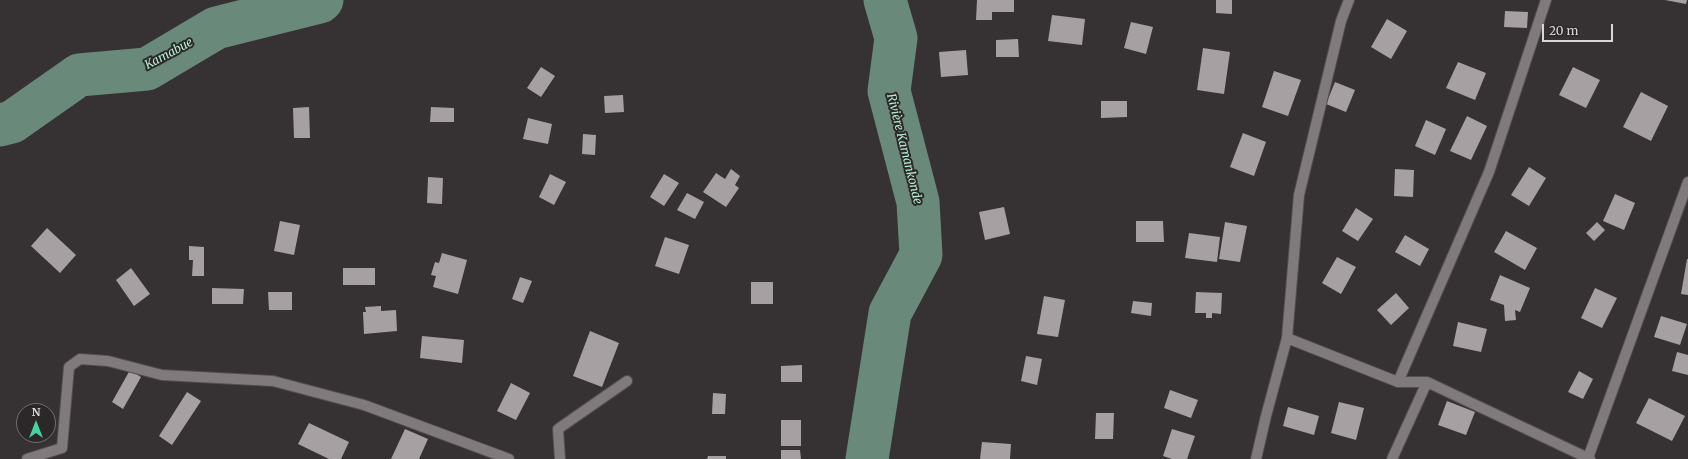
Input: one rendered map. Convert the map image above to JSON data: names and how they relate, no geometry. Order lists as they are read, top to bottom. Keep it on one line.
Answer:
{"water":["Kamabue","Rivière Kamankonde"],"scale_bar":"20 m","north":"top"}
